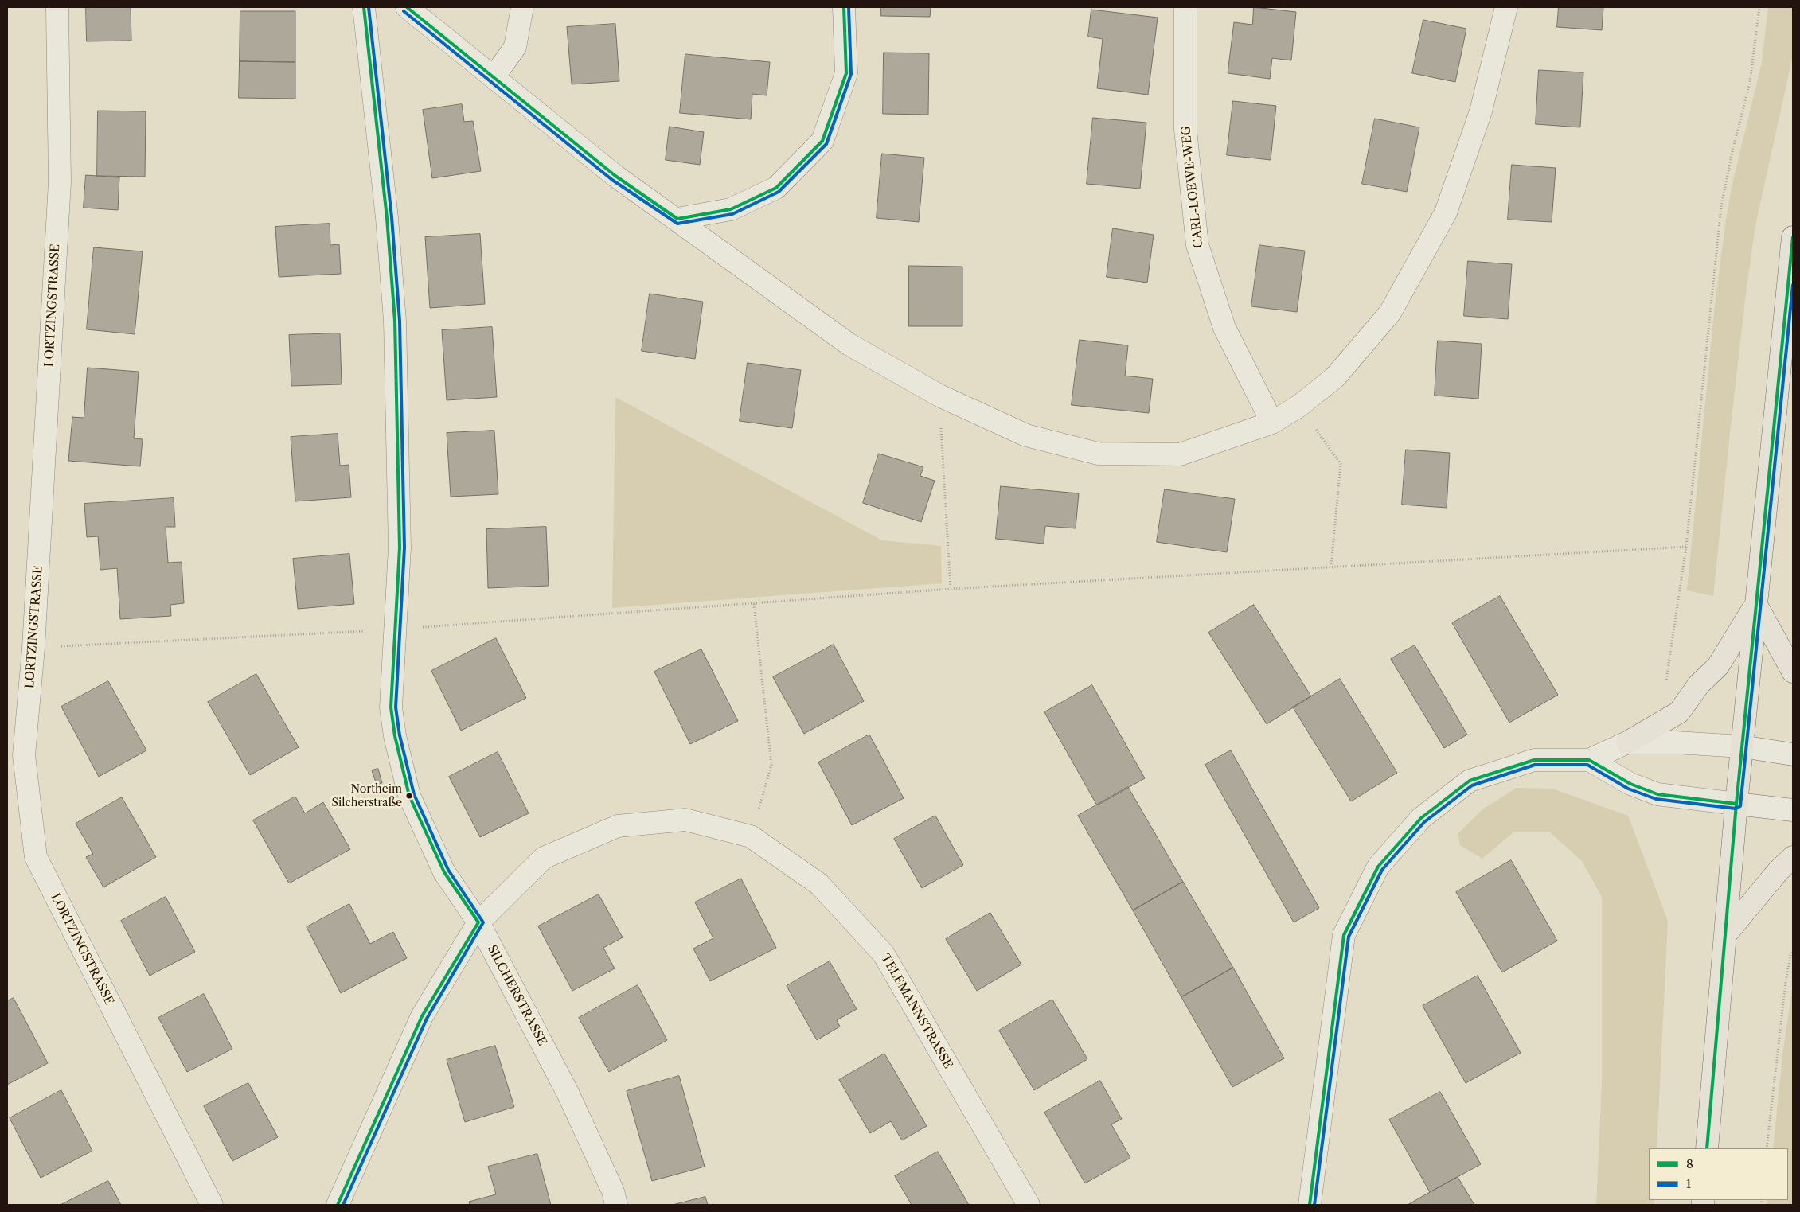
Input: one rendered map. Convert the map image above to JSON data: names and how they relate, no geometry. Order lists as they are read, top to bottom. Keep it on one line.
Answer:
{"streets":{"street":["CARL-LOEWE-WEG","LORTZINGSTRASSE","SILCHERSTRASSE","TELEMANNSTRASSE"]},"crossings":[["SILCHERSTRASSE","TELEMANNSTRASSE"]],"places":["Northeim Silcherstraße"],"lines":["transit line 8","transit line 1"],"legend":["8","1"]}
